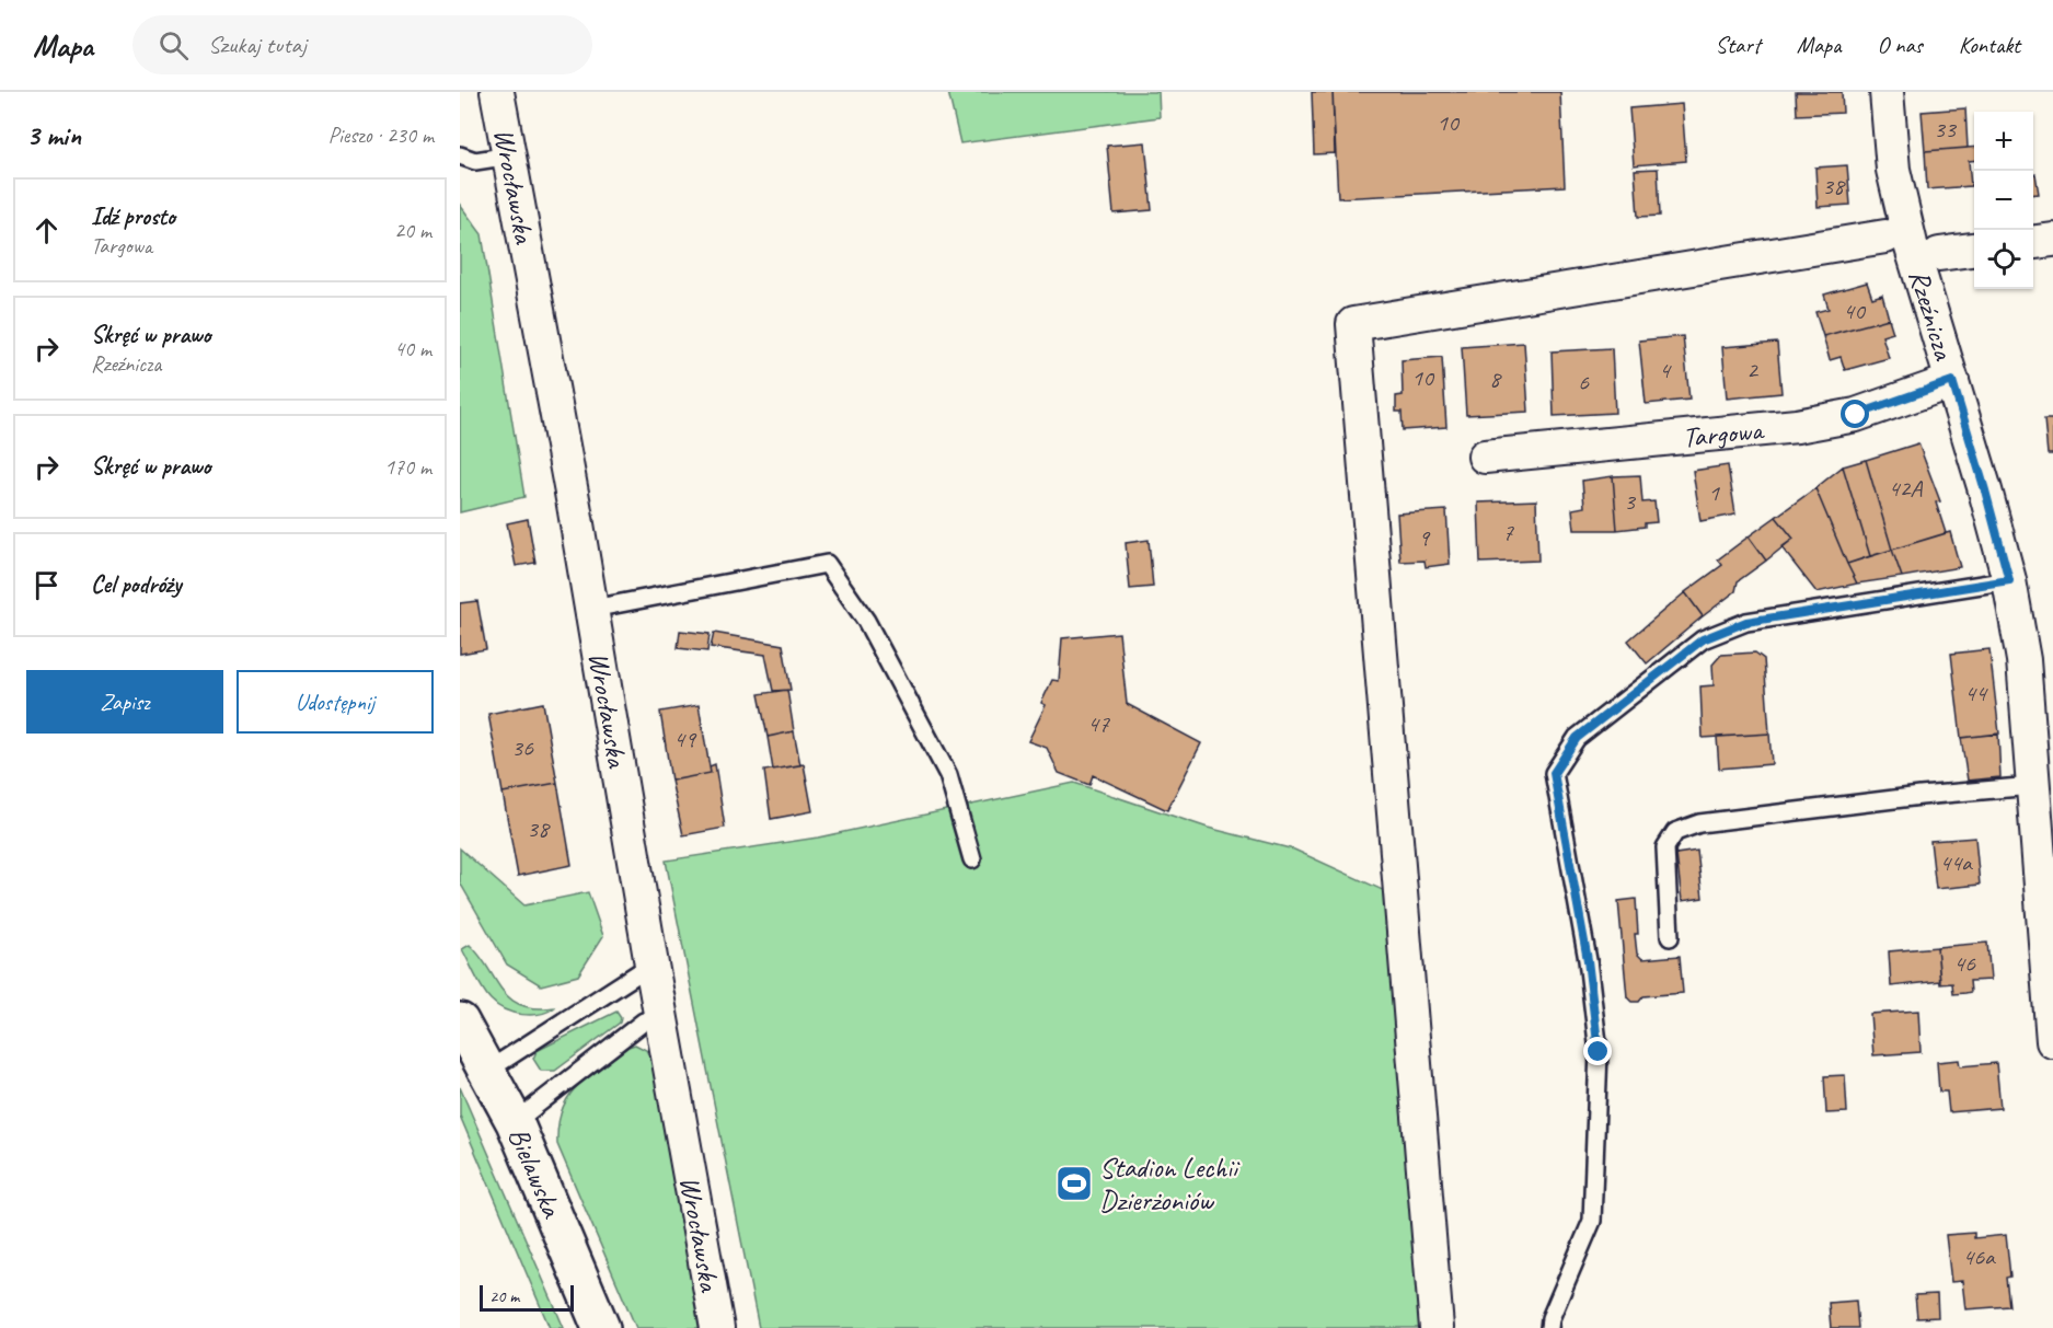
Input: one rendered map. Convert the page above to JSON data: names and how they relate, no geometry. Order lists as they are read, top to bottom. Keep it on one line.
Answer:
{"streets":{"main road":["Bielawska"],"street":["Wrocławska","Rzeźnicza","Targowa"]},"crossings":[["Rzeźnicza","Targowa"]],"places":{"sports":["Stadion Lechii Dzierżoniów"]},"house_numbers":["10","33","38","40","4","2","10","8","6","42A","1","3","7","9","44","47","49","36","38","44a","46","46a"],"scale_bar":"20 m","page":{"header":"Mapa","search":"Szukaj tutaj","nav":["Start","Mapa","O nas","Kontakt"],"heading":["3 min","Pieszo · 230 m"],"map_buttons":["+","−"],"list":[["Idź prosto","Targowa","20 m"],["Skręć w prawo","Rzeźnicza","40 m"],["Skręć w prawo","170 m"],"Cel podróży"],"buttons":["Zapisz","Udostępnij"],"scale":"20 m"}}
